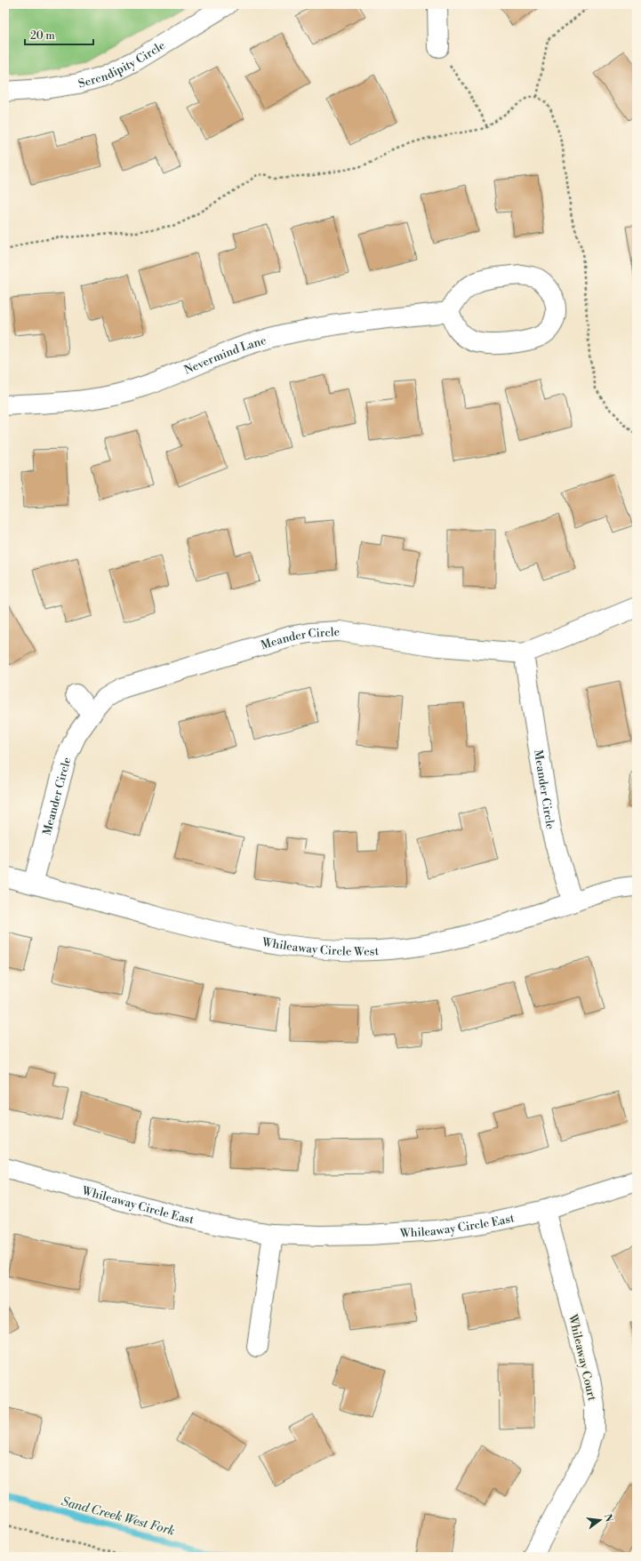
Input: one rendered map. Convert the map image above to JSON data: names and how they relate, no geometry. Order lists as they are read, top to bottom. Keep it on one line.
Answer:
{"streets":{"street":["Serendipity Circle","Nevermind Lane","Meander Circle","Whileaway Circle West","Whileaway Circle East","Whileaway Court"]},"crossings":[["Meander Circle","Whileaway Circle West"],["Whileaway Circle East","Whileaway Court"]],"water":["Sand Creek West Fork"],"scale_bar":"20 m","north":"right"}
